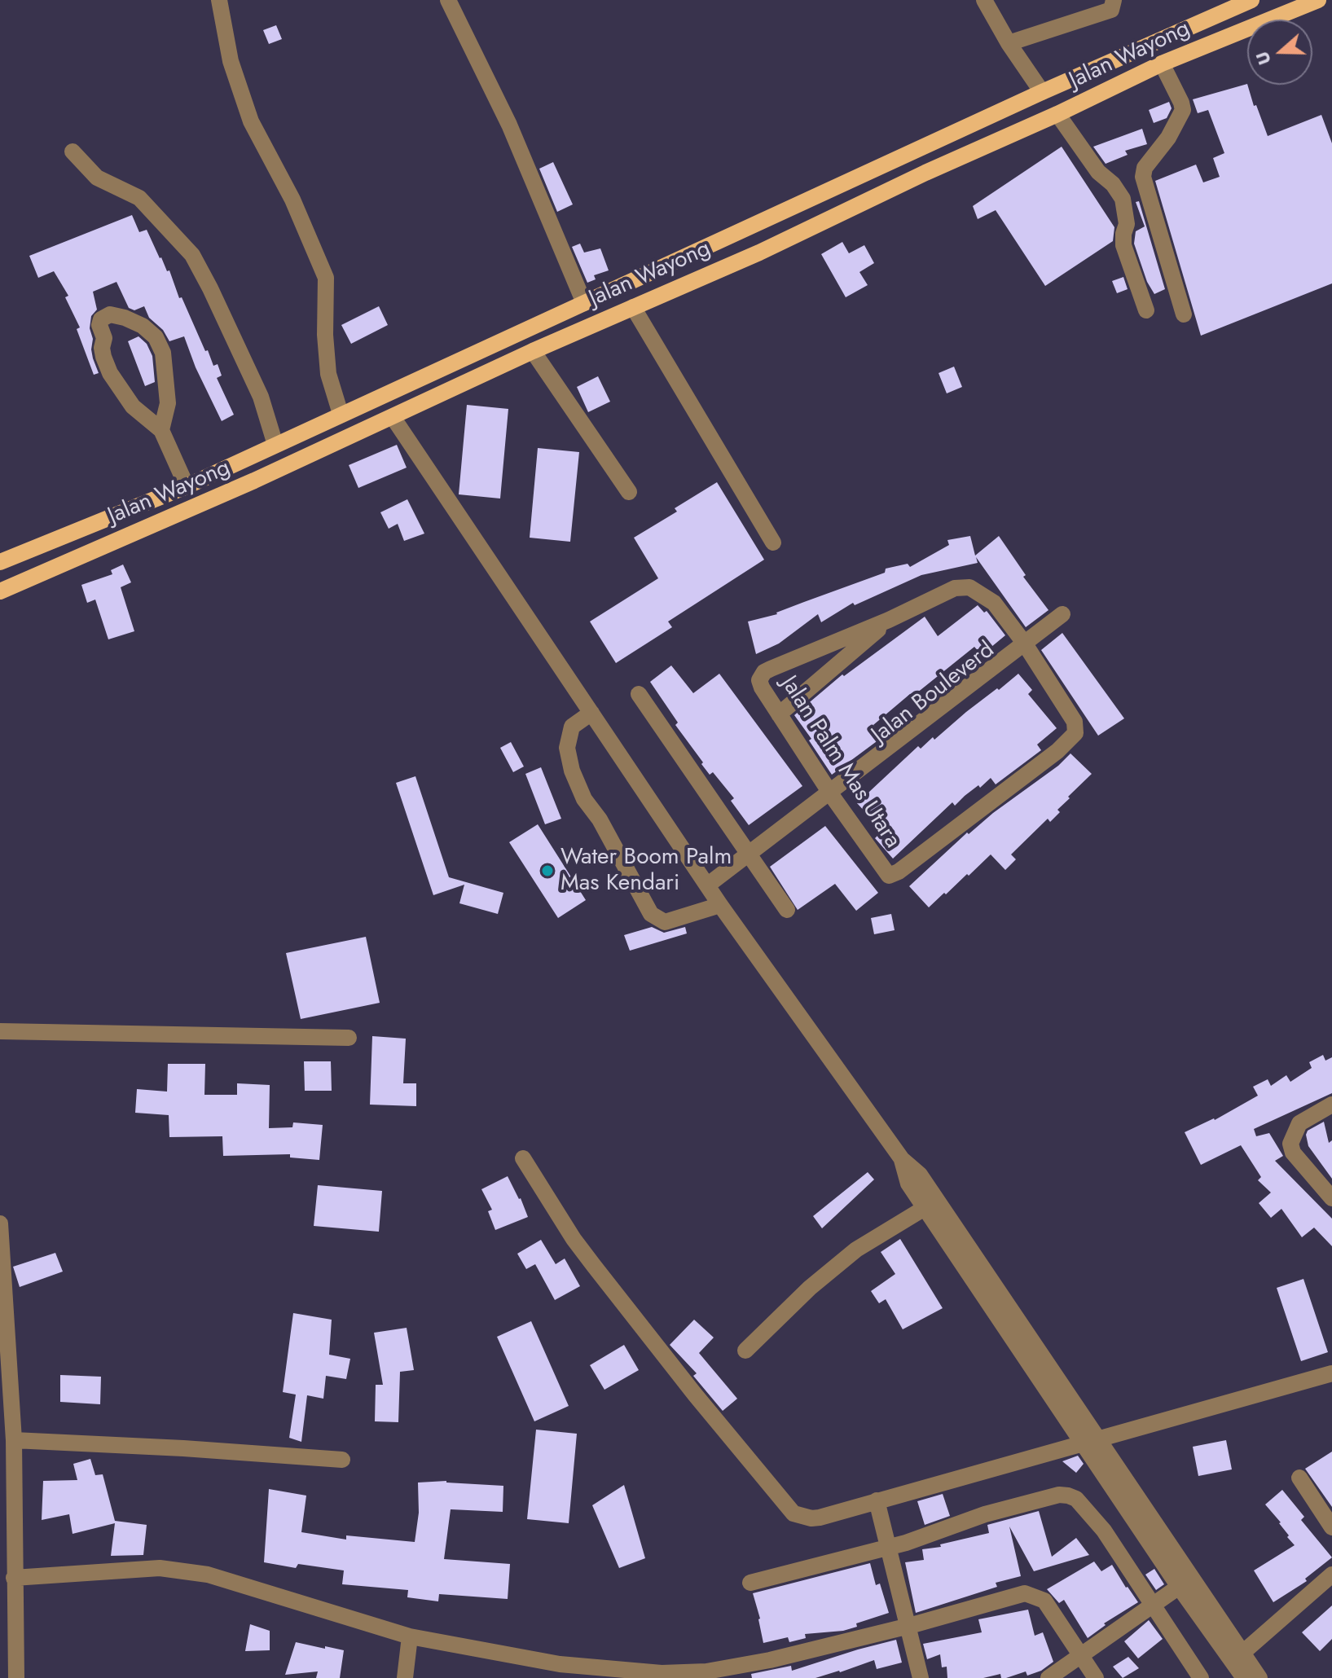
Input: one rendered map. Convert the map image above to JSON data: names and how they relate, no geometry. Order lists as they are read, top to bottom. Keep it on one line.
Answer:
{"streets":{"main road":["Jalan Wayong"],"street":["Jalan Bouleverd","Jalan Palm Mas Utara"]},"crossings":[["Jalan Bouleverd","Jalan Palm Mas Utara"]],"places":["Water Boom Palm Mas Kendari"],"north":"left"}
